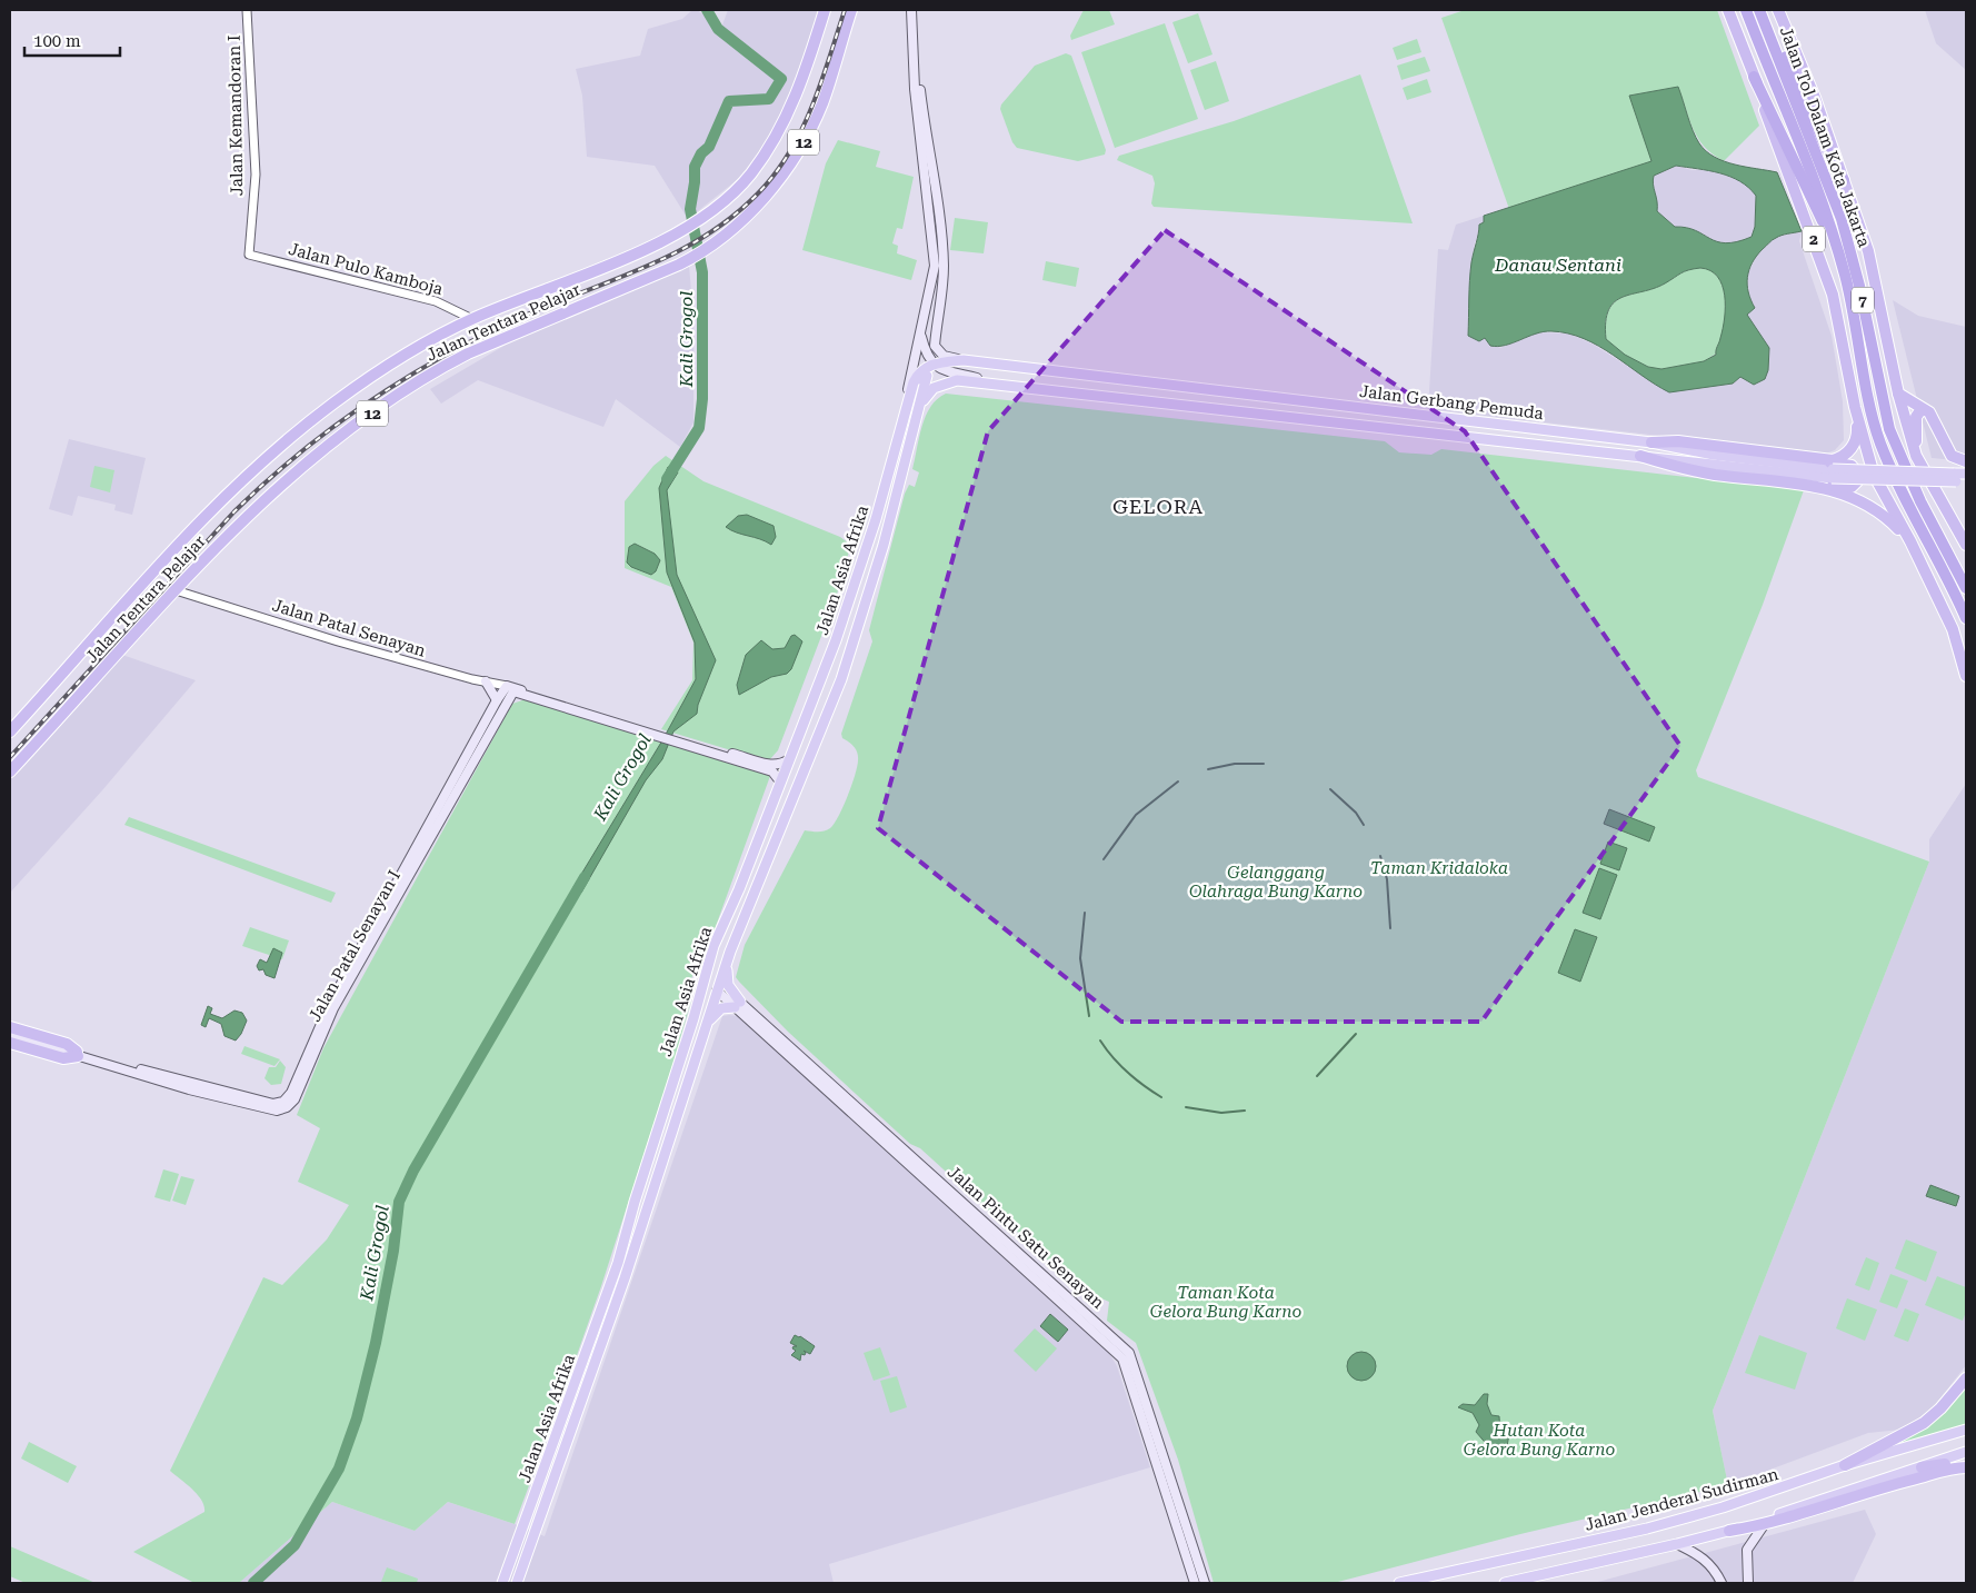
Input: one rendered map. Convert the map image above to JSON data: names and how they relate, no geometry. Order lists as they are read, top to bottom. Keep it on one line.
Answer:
{"streets":{"highway":["Jalan Tol Dalam Kota Jakarta","12","2","7","Jalan Tentara Pelajar"],"main road":["Jalan Gerbang Pemuda","Jalan Asia Afrika","Jalan Patal Senayan","Jalan Patal Senayan I","Jalan Pintu Satu Senayan","Jalan Jenderal Sudirman"],"street":["Jalan Kemandoran I","Jalan Pulo Kamboja"]},"crossings":[["Jalan Kemandoran I","Jalan Pulo Kamboja"],["Jalan Pulo Kamboja","Jalan Tentara Pelajar"],["Jalan Tentara Pelajar","Jalan Patal Senayan"],["Jalan Gerbang Pemuda","Jalan Asia Afrika"],["Jalan Asia Afrika","Jalan Patal Senayan"],["Jalan Asia Afrika","Jalan Pintu Satu Senayan"],["Jalan Patal Senayan","Jalan Patal Senayan I"]],"districts":["GELORA"],"water":["Danau Sentani","Kali Grogol"],"parks":["Taman Kridaloka","Gelanggang Olahraga Bung Karno","Taman Kota Gelora Bung Karno","Hutan Kota Gelora Bung Karno"],"scale_bar":"100 m"}
